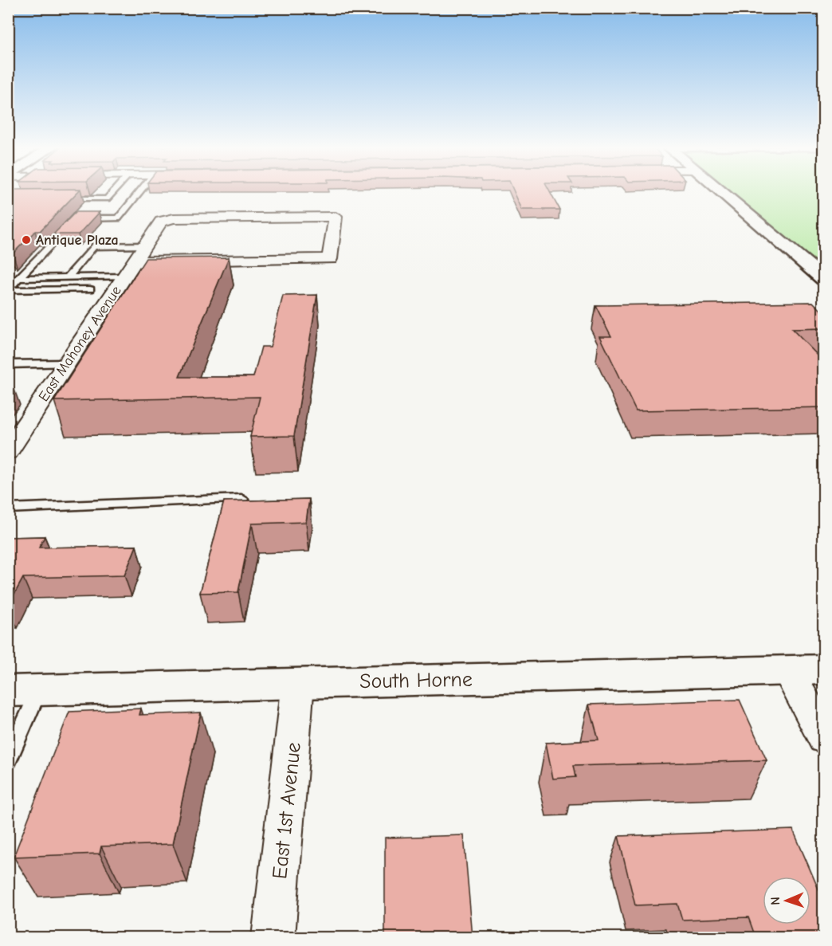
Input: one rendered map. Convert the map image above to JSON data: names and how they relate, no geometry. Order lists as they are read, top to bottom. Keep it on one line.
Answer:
{"streets":{"street":["East Mahoney Avenue","South Horne","East 1st Avenue"]},"crossings":[["South Horne","East 1st Avenue"]],"places":["Antique Plaza"],"north":"left"}
